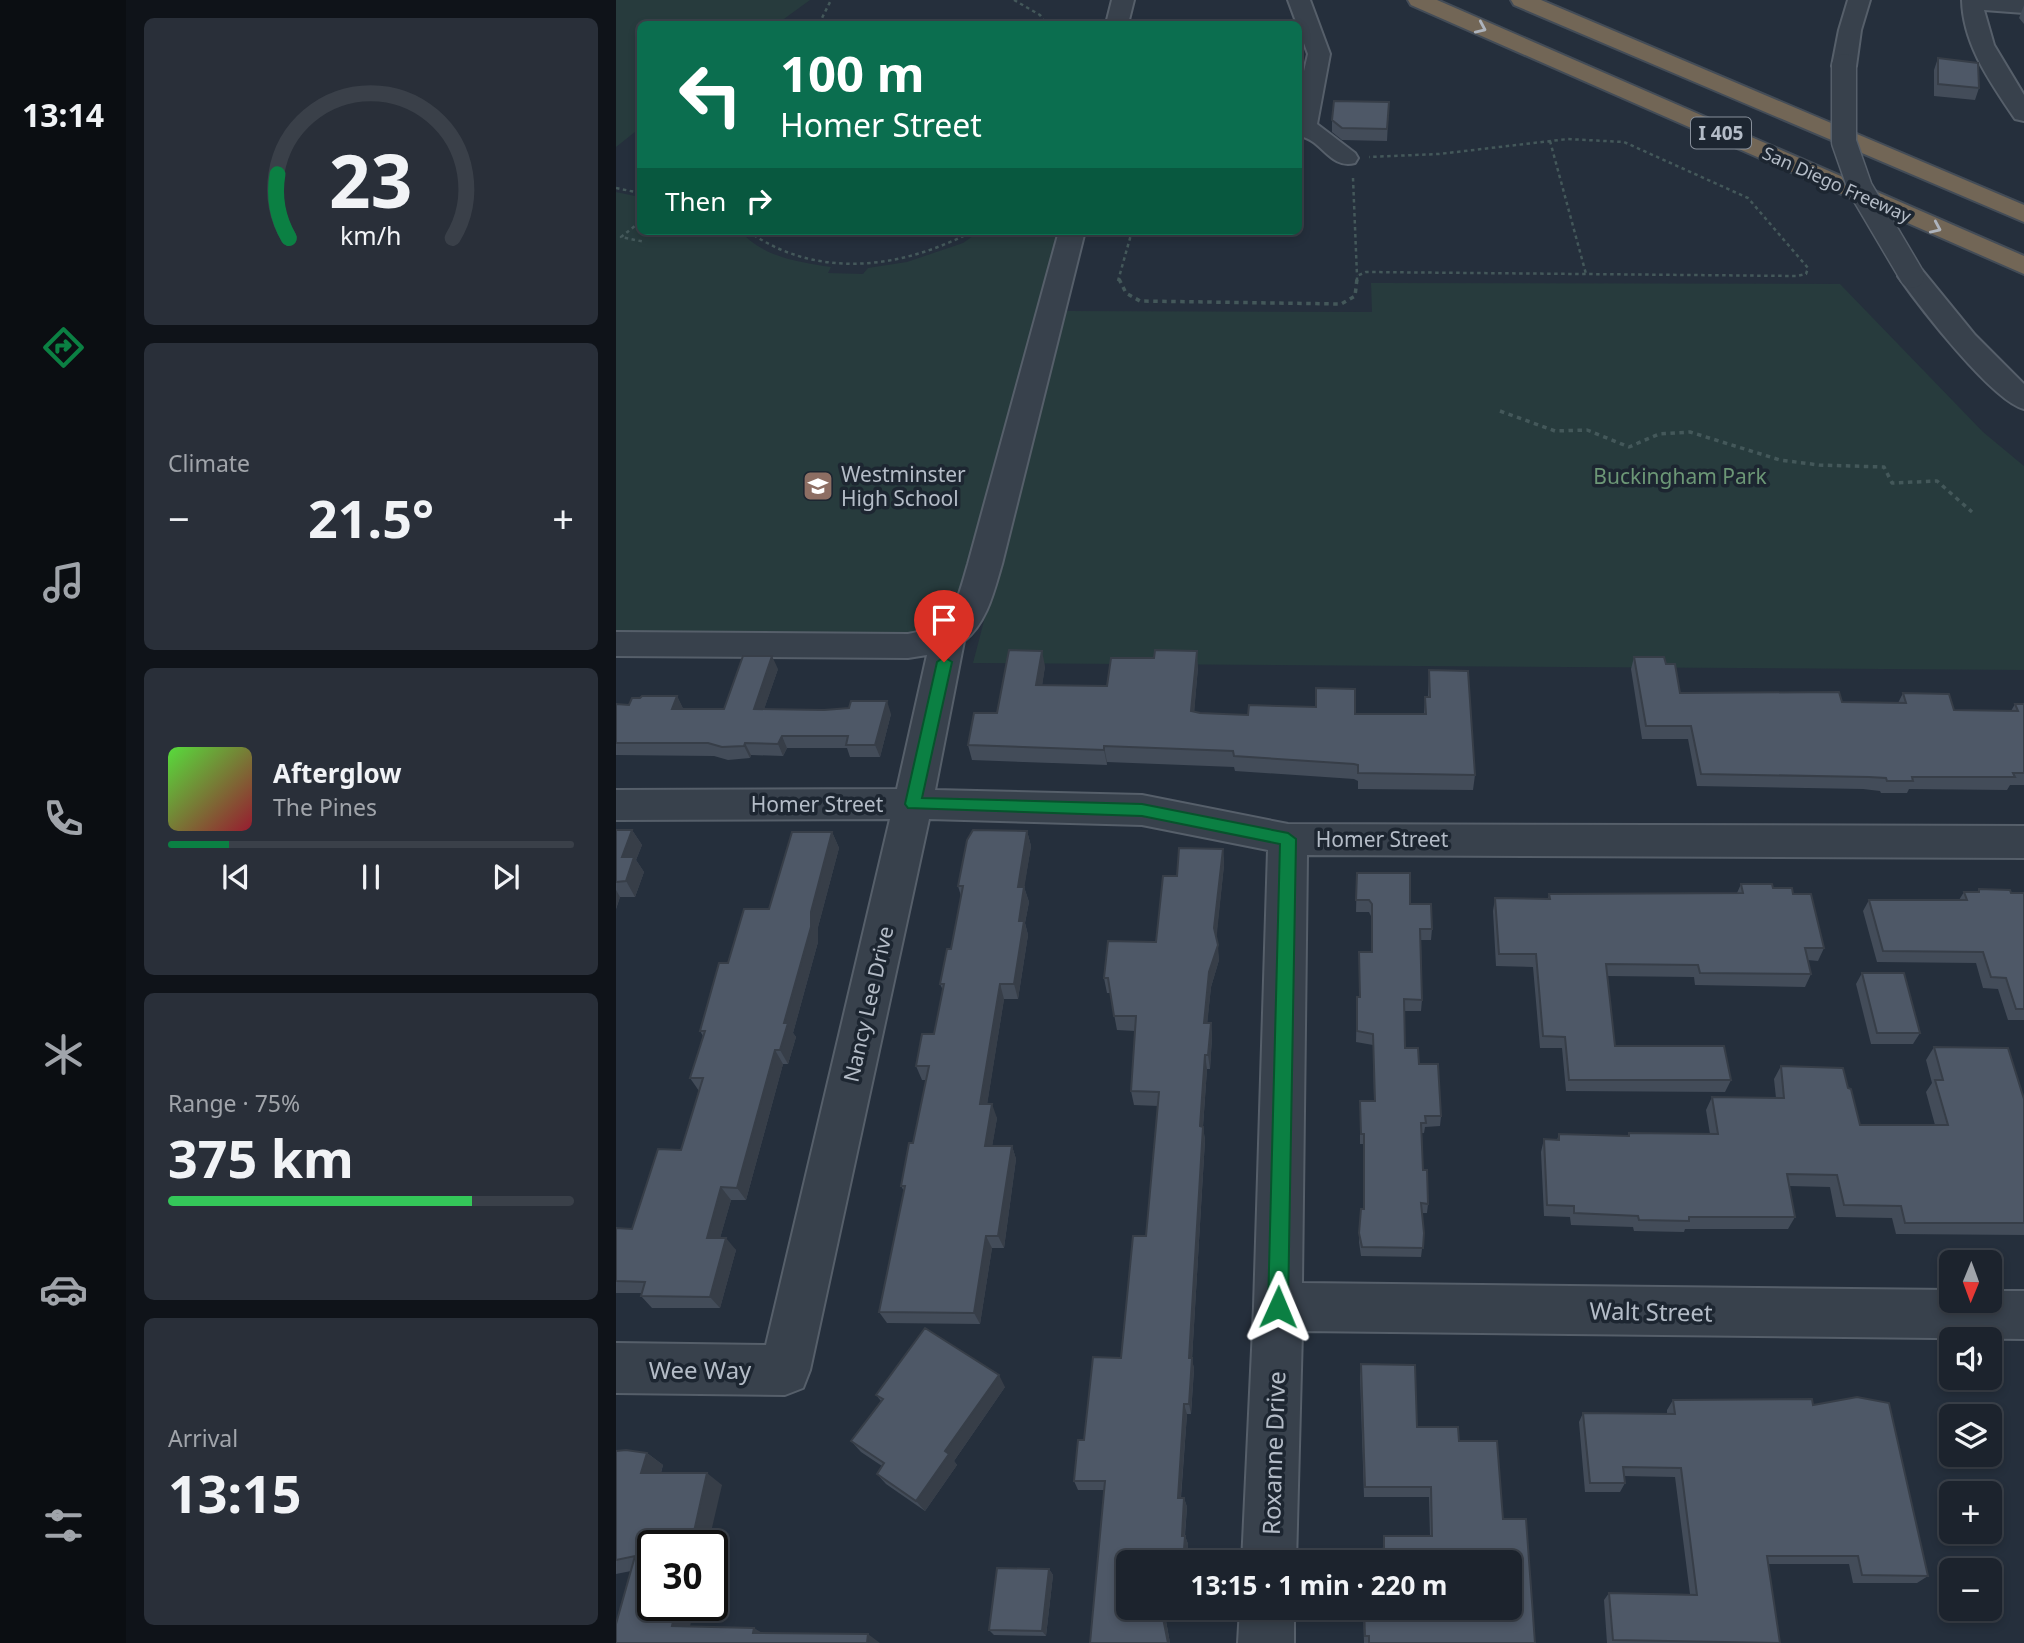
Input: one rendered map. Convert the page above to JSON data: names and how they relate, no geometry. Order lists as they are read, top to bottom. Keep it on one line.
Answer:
{"streets":{"highway":["I 405","San Diego Freeway"],"street":["Homer Street","Nancy Lee Drive","Walt Street","Wee Way","Roxanne Drive"]},"crossings":[["Homer Street","Nancy Lee Drive"],["Homer Street","Roxanne Drive"],["Nancy Lee Drive","Wee Way"],["Walt Street","Roxanne Drive"]],"parks":["Buckingham Park"],"places":{"school or university":["Westminster High School"]},"north":"bottom","page":{"tabs":"13:14","turn":["100 m","Homer Street"],"then":"Then","tile":["Climate",["Range · 75%","375 km"],["Arrival","13:15"]],"heat":["−","21.5°","+"],"song":["Afterglow","The Pines"],"map_buttons":["+","−"],"limit":"30","trip":"13:15 · 1 min · 220 m","gauge":["23","km/h"]}}
